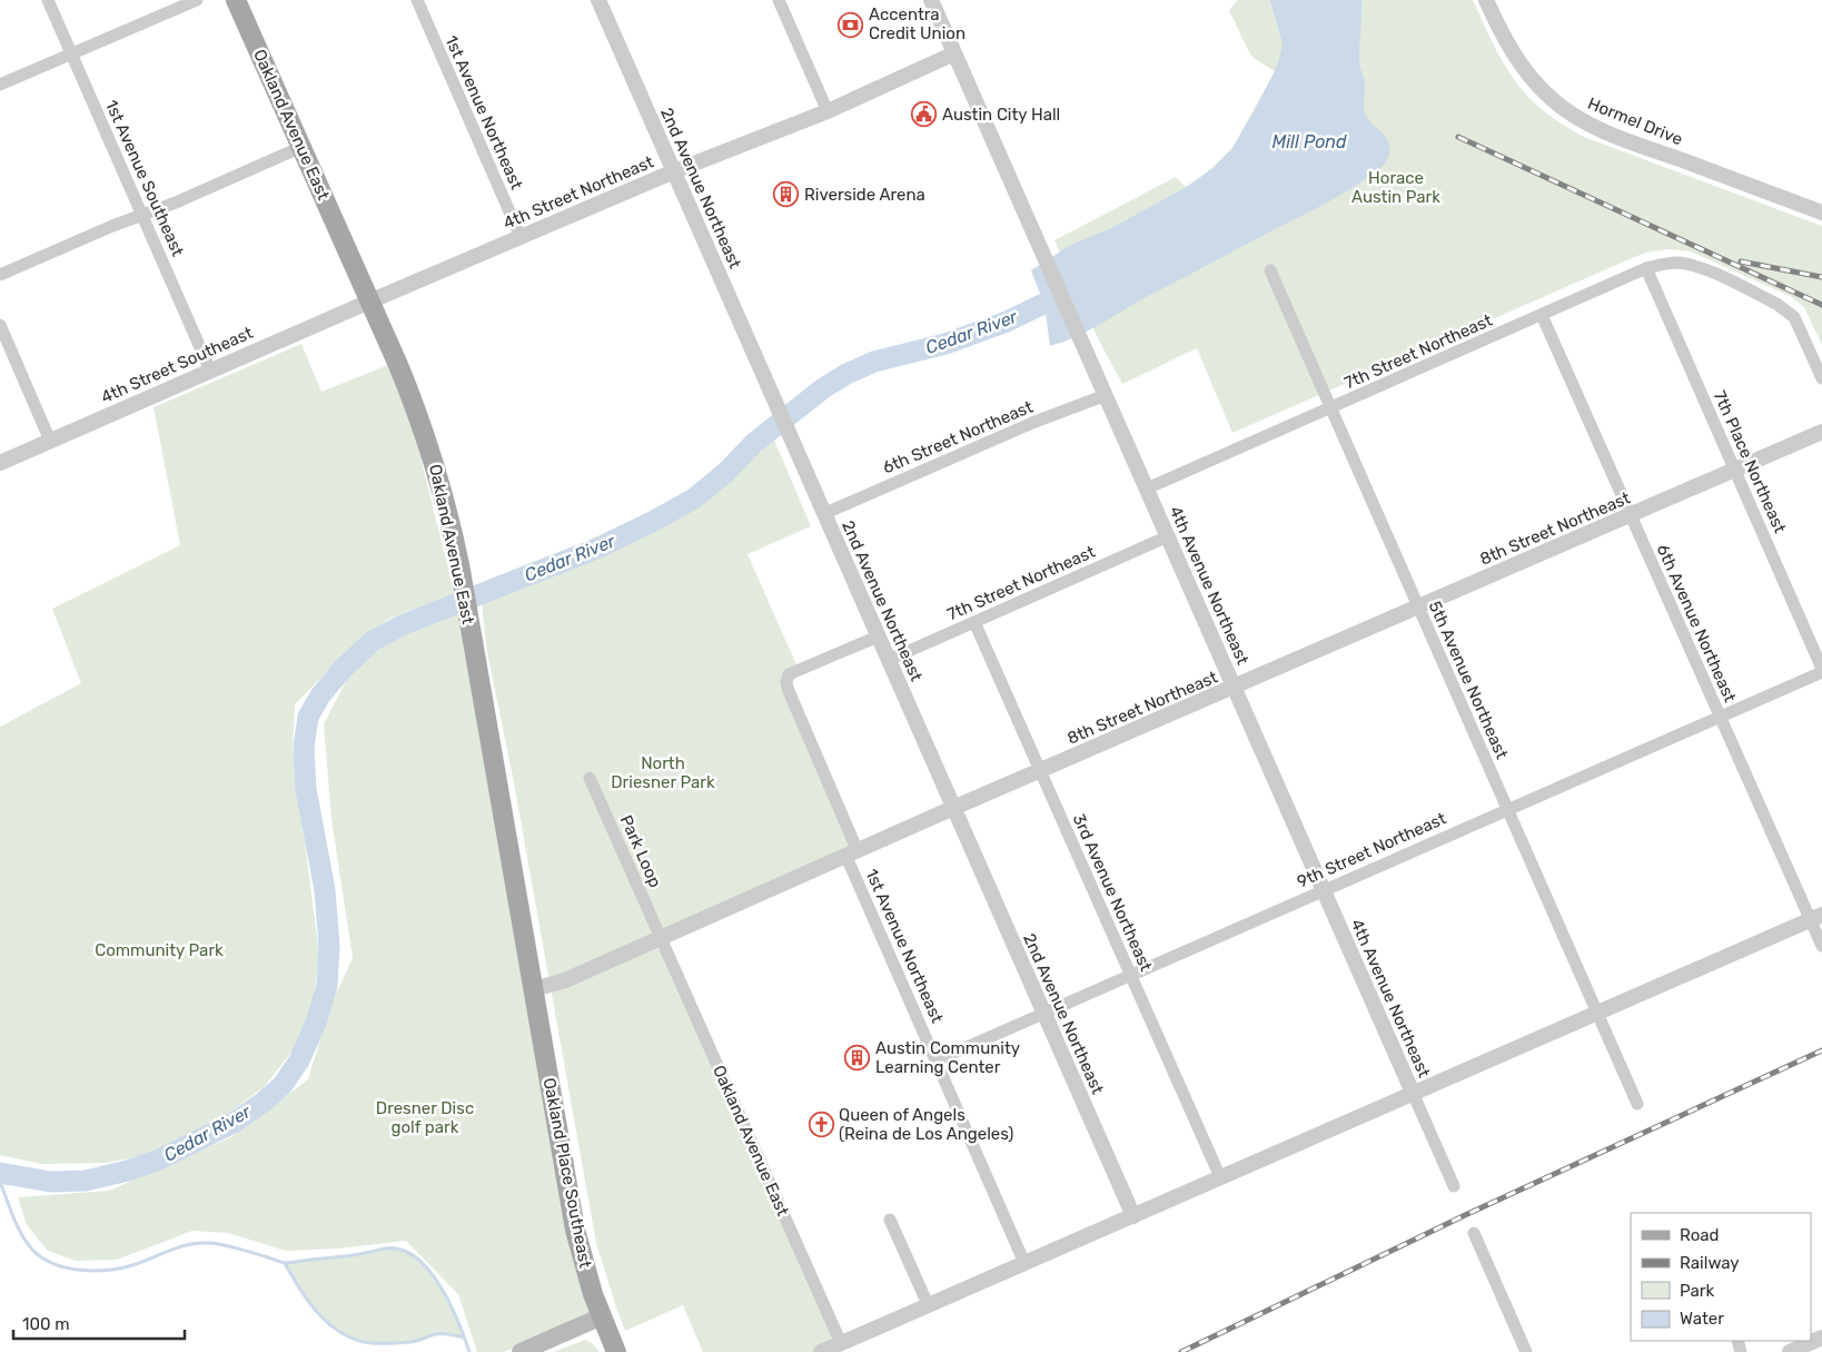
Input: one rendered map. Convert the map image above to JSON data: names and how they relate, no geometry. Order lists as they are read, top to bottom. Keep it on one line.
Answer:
{"streets":{"main road":["Oakland Avenue East","Oakland Place Southeast"],"street":["1st Avenue Northeast","Hormel Drive","1st Avenue Southeast","2nd Avenue Northeast","4th Street Northeast","7th Street Northeast","4th Street Southeast","6th Street Northeast","7th Place Northeast","8th Street Northeast","4th Avenue Northeast","6th Avenue Northeast","5th Avenue Northeast","9th Street Northeast","Park Loop","3rd Avenue Northeast"]},"crossings":[["1st Avenue Northeast","2nd Avenue Northeast"],["1st Avenue Northeast","4th Street Northeast"],["1st Avenue Northeast","8th Street Northeast"],["1st Avenue Northeast","9th Street Northeast"],["Oakland Avenue East","4th Street Northeast"],["Oakland Avenue East","4th Street Southeast"],["Oakland Avenue East","8th Street Northeast"],["Oakland Avenue East","Park Loop"],["Oakland Avenue East","Oakland Place Southeast"],["1st Avenue Southeast","4th Street Southeast"],["2nd Avenue Northeast","4th Street Northeast"],["2nd Avenue Northeast","7th Street Northeast"],["2nd Avenue Northeast","6th Street Northeast"],["2nd Avenue Northeast","8th Street Northeast"],["2nd Avenue Northeast","9th Street Northeast"],["4th Street Northeast","4th Street Southeast"],["4th Street Northeast","4th Avenue Northeast"],["7th Street Northeast","7th Place Northeast"],["7th Street Northeast","4th Avenue Northeast"],["7th Street Northeast","6th Avenue Northeast"],["7th Street Northeast","5th Avenue Northeast"],["7th Street Northeast","3rd Avenue Northeast"],["6th Street Northeast","4th Avenue Northeast"],["7th Place Northeast","8th Street Northeast"],["7th Place Northeast","9th Street Northeast"],["8th Street Northeast","4th Avenue Northeast"],["8th Street Northeast","6th Avenue Northeast"],["8th Street Northeast","5th Avenue Northeast"],["8th Street Northeast","Park Loop"],["8th Street Northeast","3rd Avenue Northeast"],["8th Street Northeast","Oakland Place Southeast"],["4th Avenue Northeast","9th Street Northeast"],["6th Avenue Northeast","9th Street Northeast"],["5th Avenue Northeast","9th Street Northeast"],["9th Street Northeast","3rd Avenue Northeast"]],"water":["Mill Pond","Cedar River"],"parks":["Horace Austin Park","North Driesner Park","Community Park","Dresner Disc golf park"],"places":{"bank":["Accentra Credit Union"],"public building":["Austin City Hall"],"building":["Riverside Arena","Austin Community Learning Center"],"church":["Queen of Angels (Reina de Los Angeles)"]},"legend":["Road","Railway","Park","Water"],"scale_bar":"100 m"}
